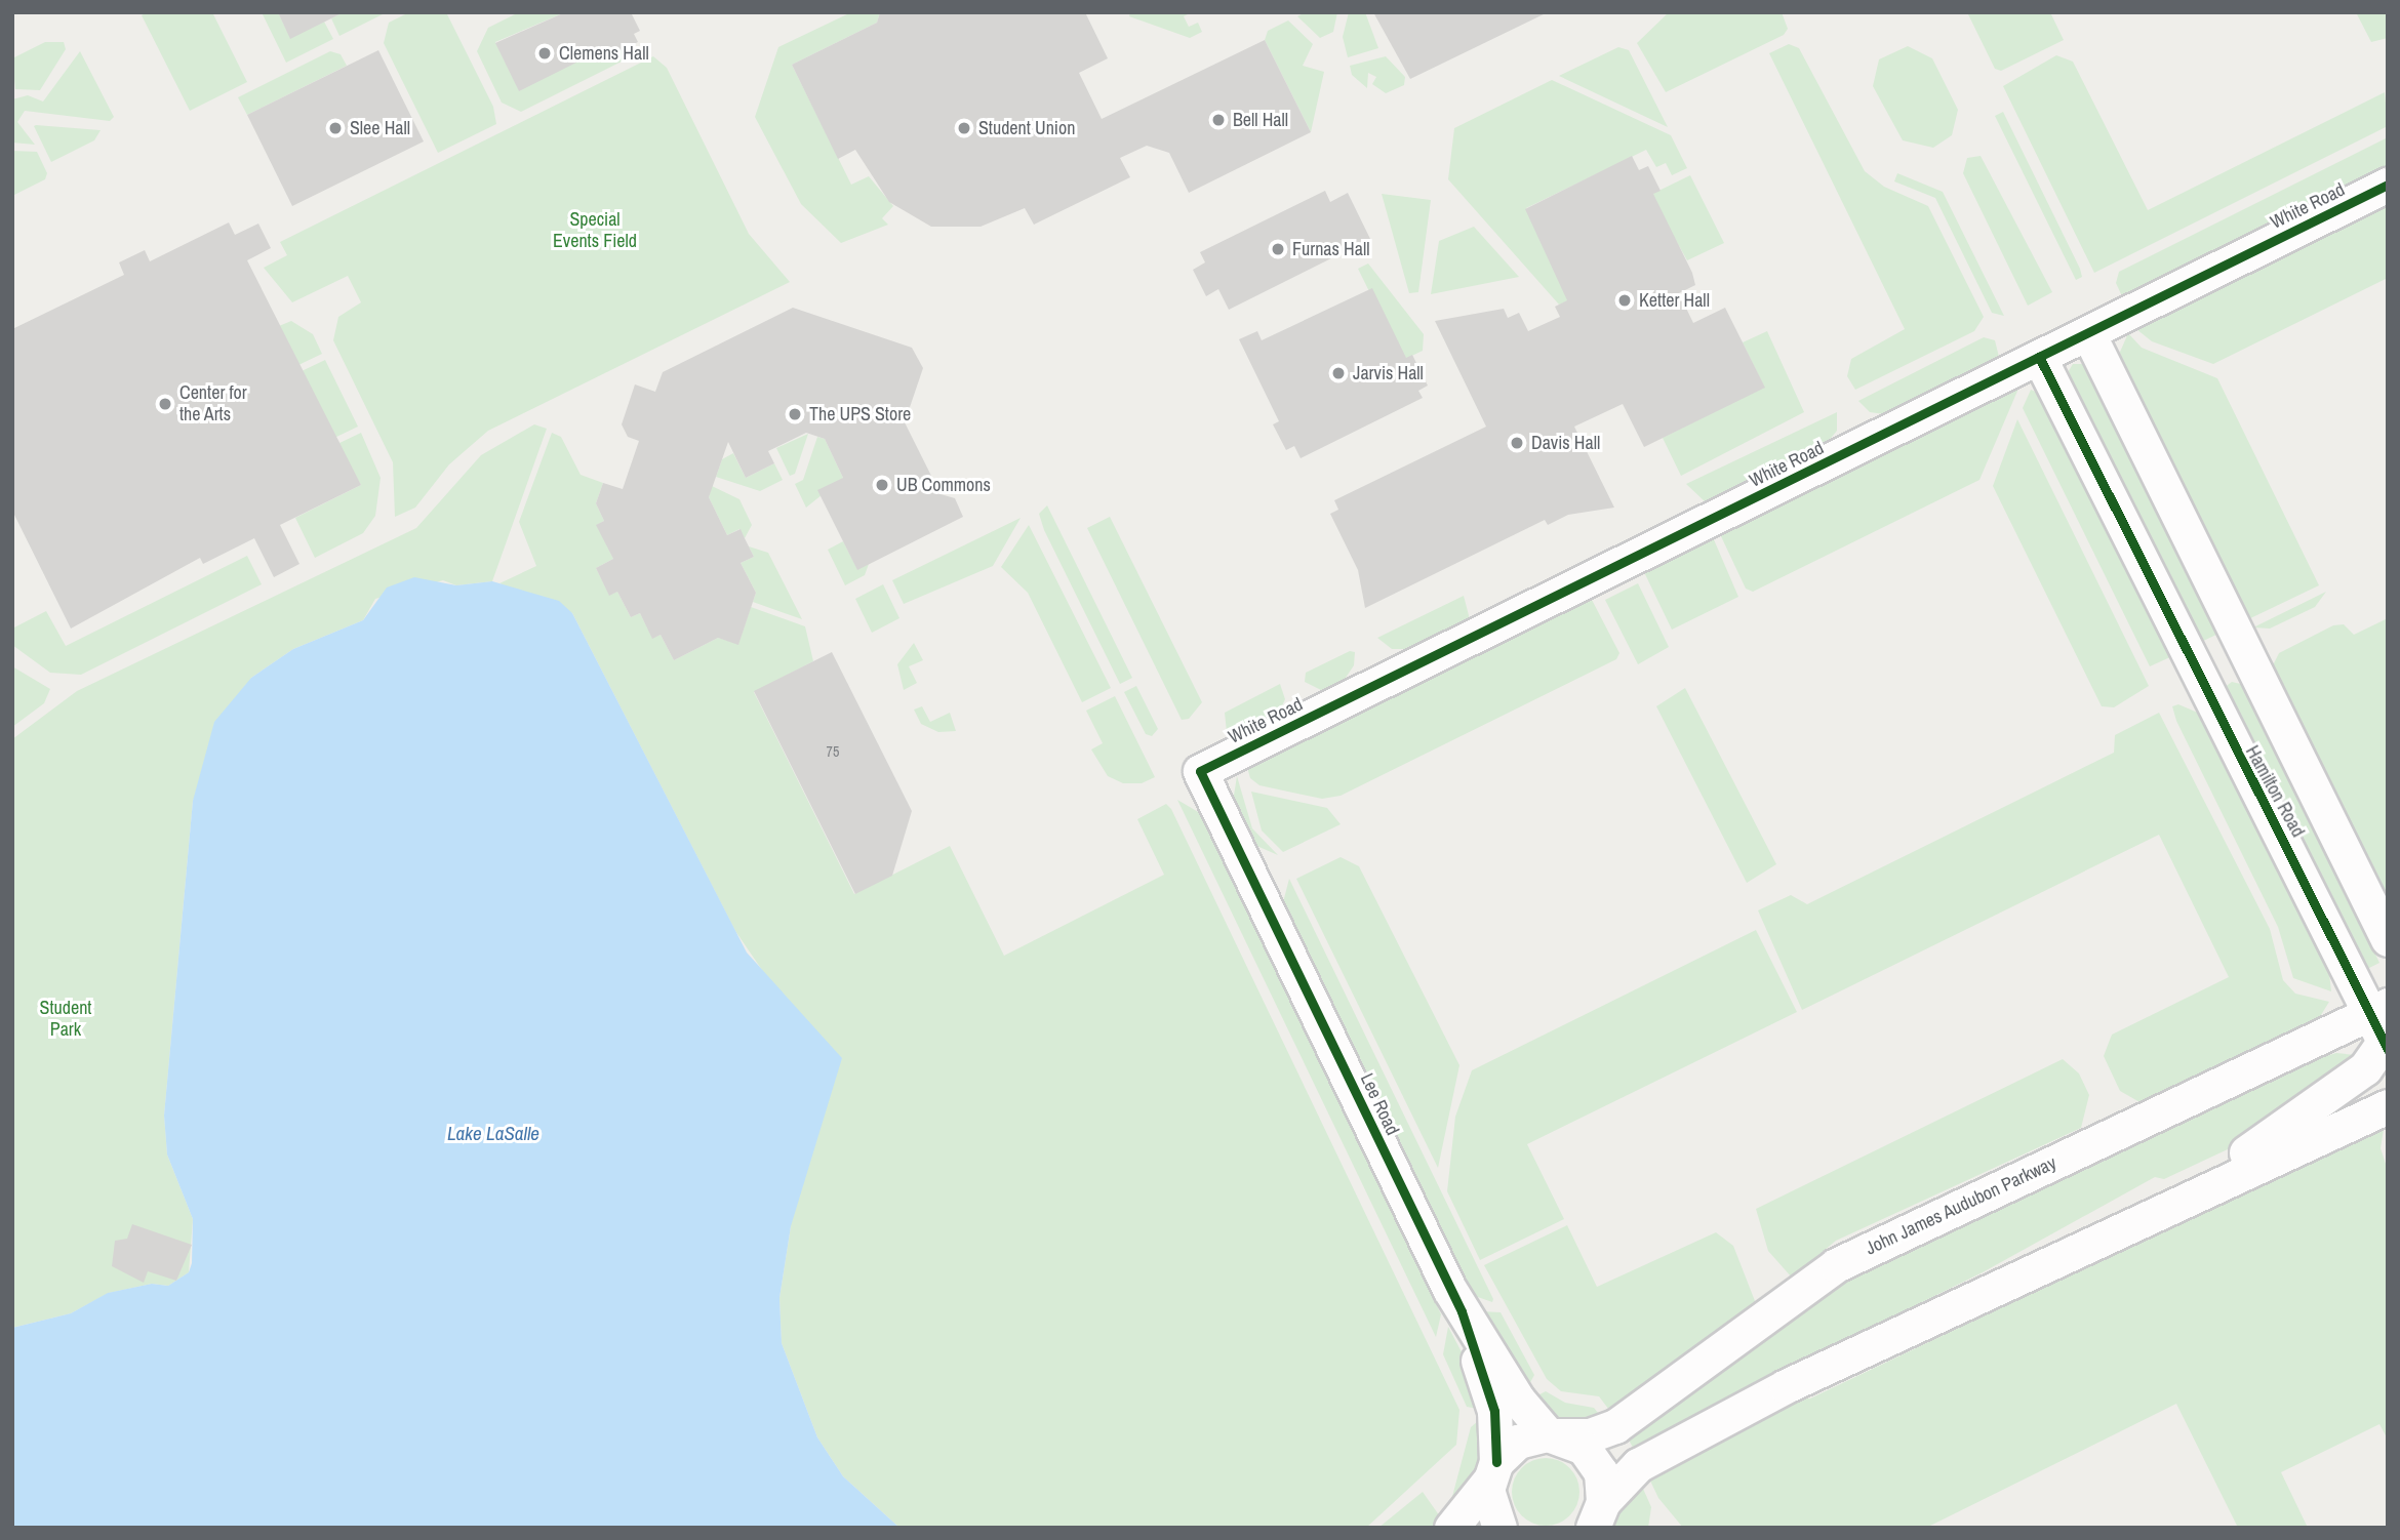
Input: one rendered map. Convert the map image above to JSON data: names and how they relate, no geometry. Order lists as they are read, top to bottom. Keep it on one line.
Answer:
{"streets":{"street":["White Road","Hamilton Road","Lee Road","John James Audubon Parkway"]},"crossings":[["White Road","Hamilton Road"],["White Road","Lee Road"],["Hamilton Road","John James Audubon Parkway"],["Lee Road","John James Audubon Parkway"]],"water":["Lake LaSalle"],"parks":["Special Events Field","Student Park"],"places":["Clemens Hall","Bell Hall","Slee Hall","Student Union","Furnas Hall","Ketter Hall","Jarvis Hall","Center for the Arts","The UPS Store","Davis Hall","UB Commons"],"house_numbers":["75"]}
